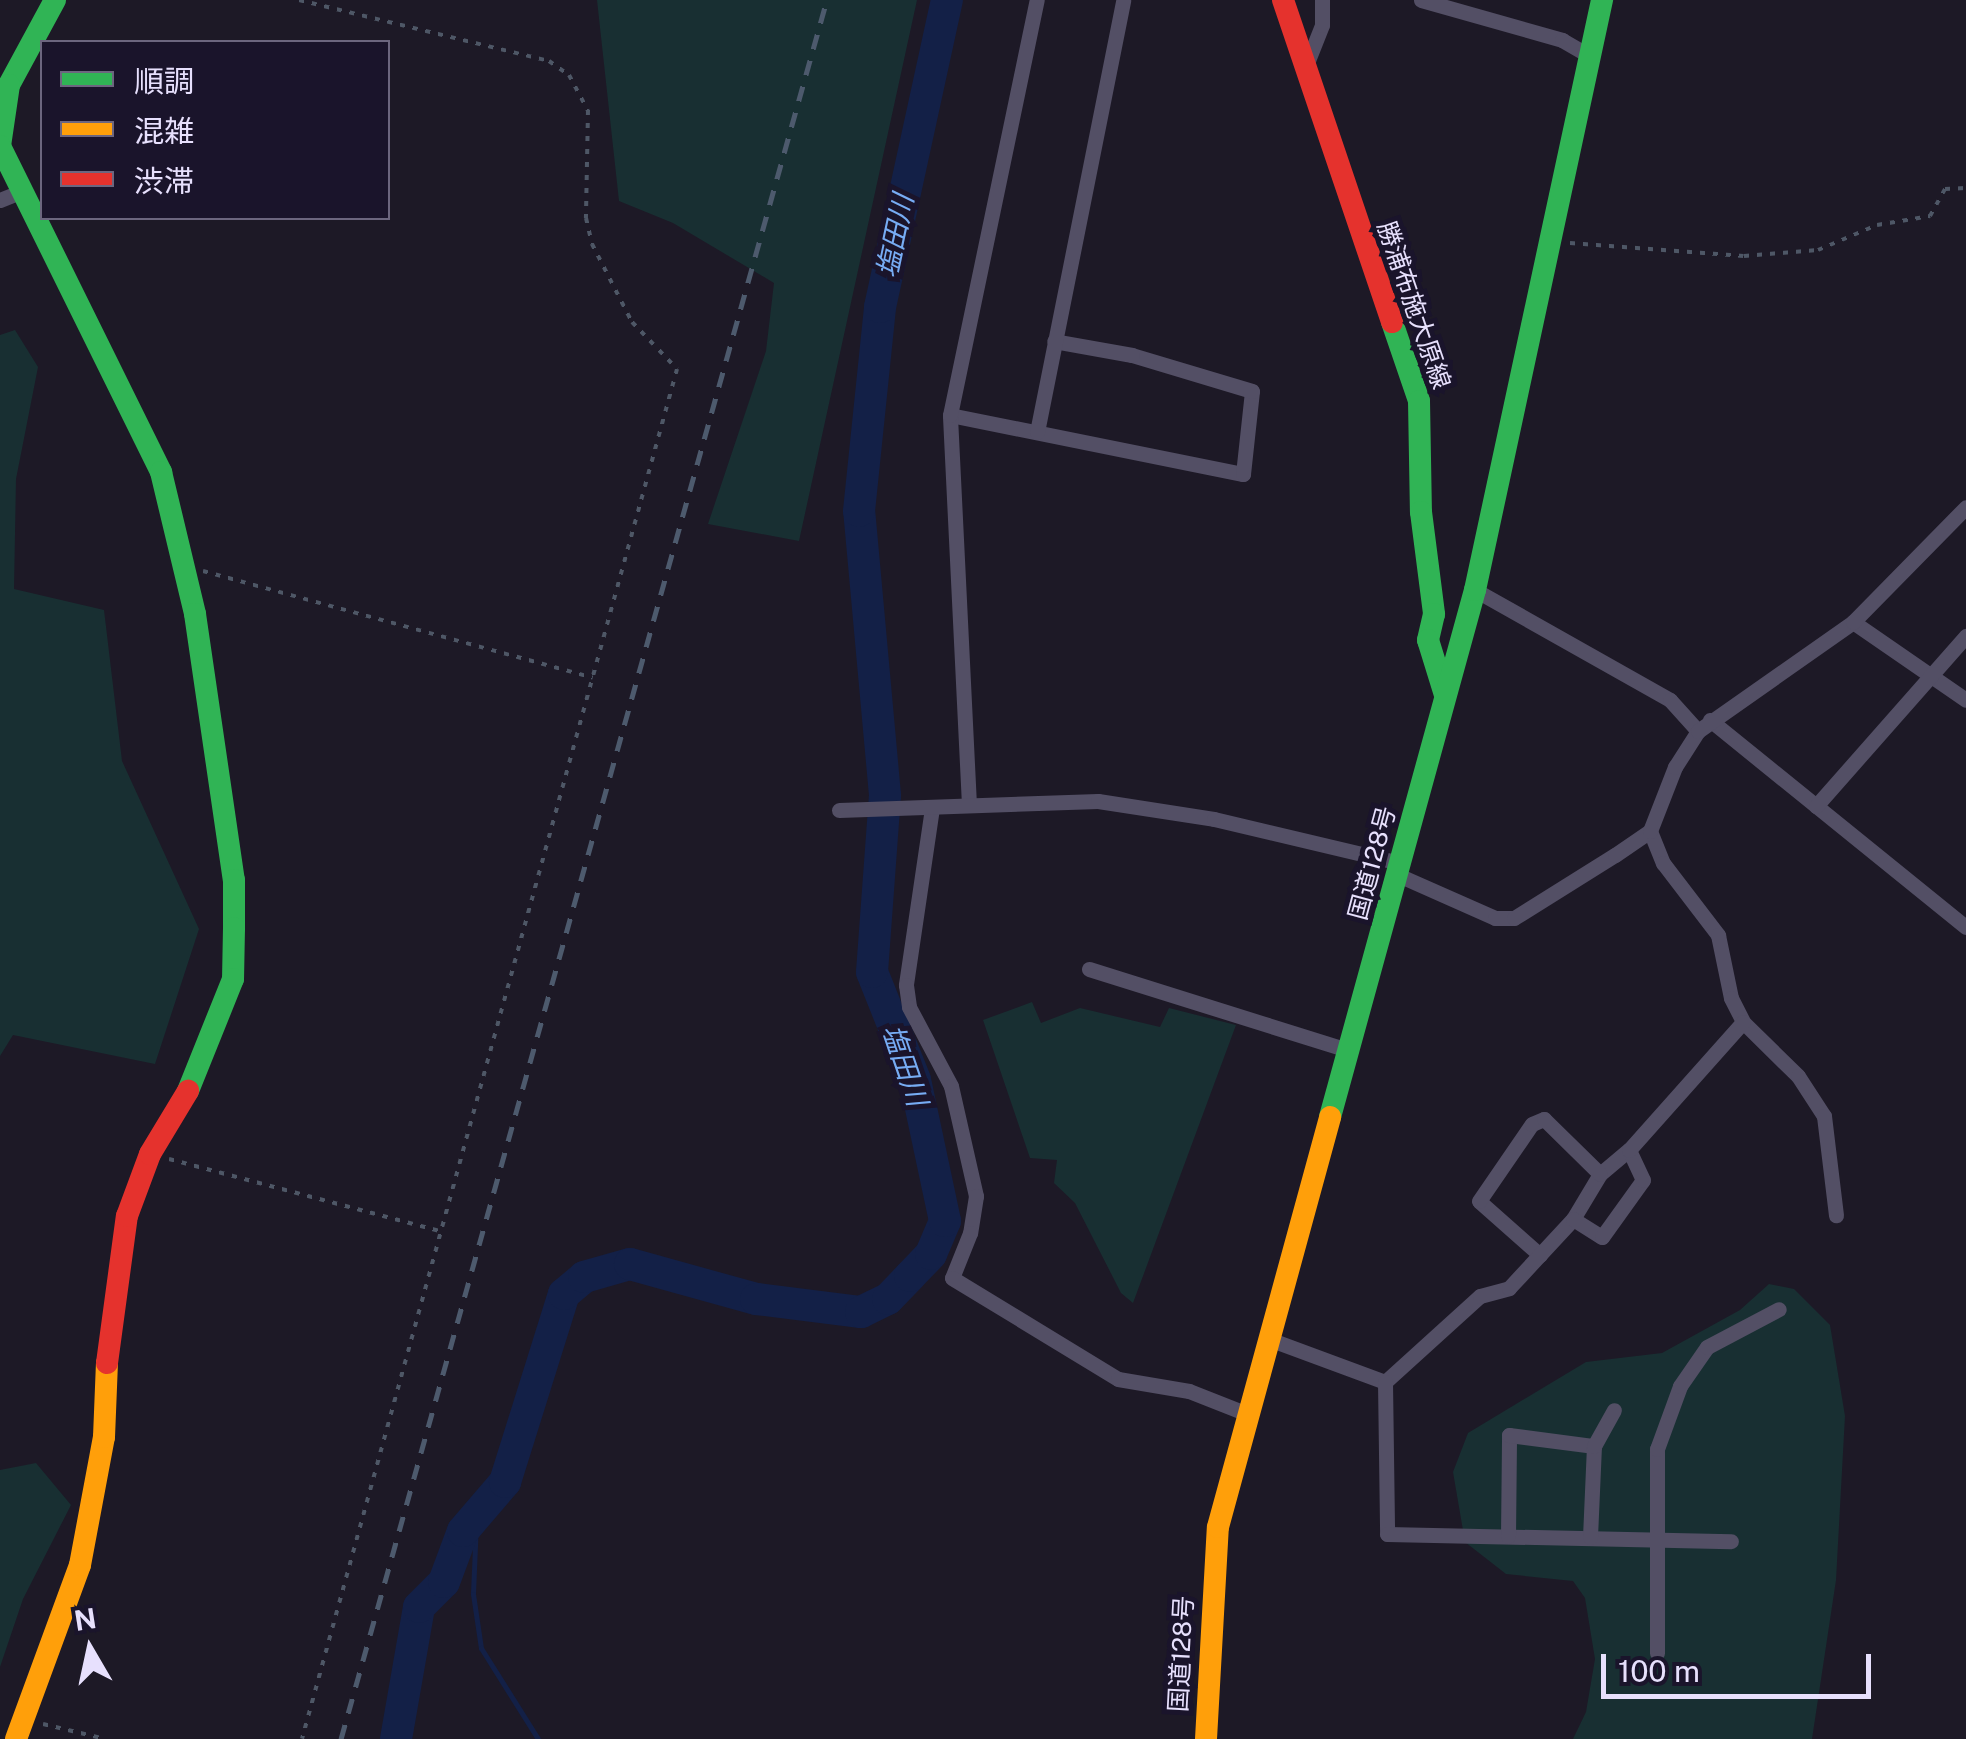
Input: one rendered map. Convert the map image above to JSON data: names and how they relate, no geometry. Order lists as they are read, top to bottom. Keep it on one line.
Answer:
{"streets":{"main road":["勝浦布施大原線","国道128号"]},"crossings":[["勝浦布施大原線","国道128号"]],"water":["塩田川"],"legend":["順調","混雑","渋滞"],"scale_bar":"100 m","north":"top"}
